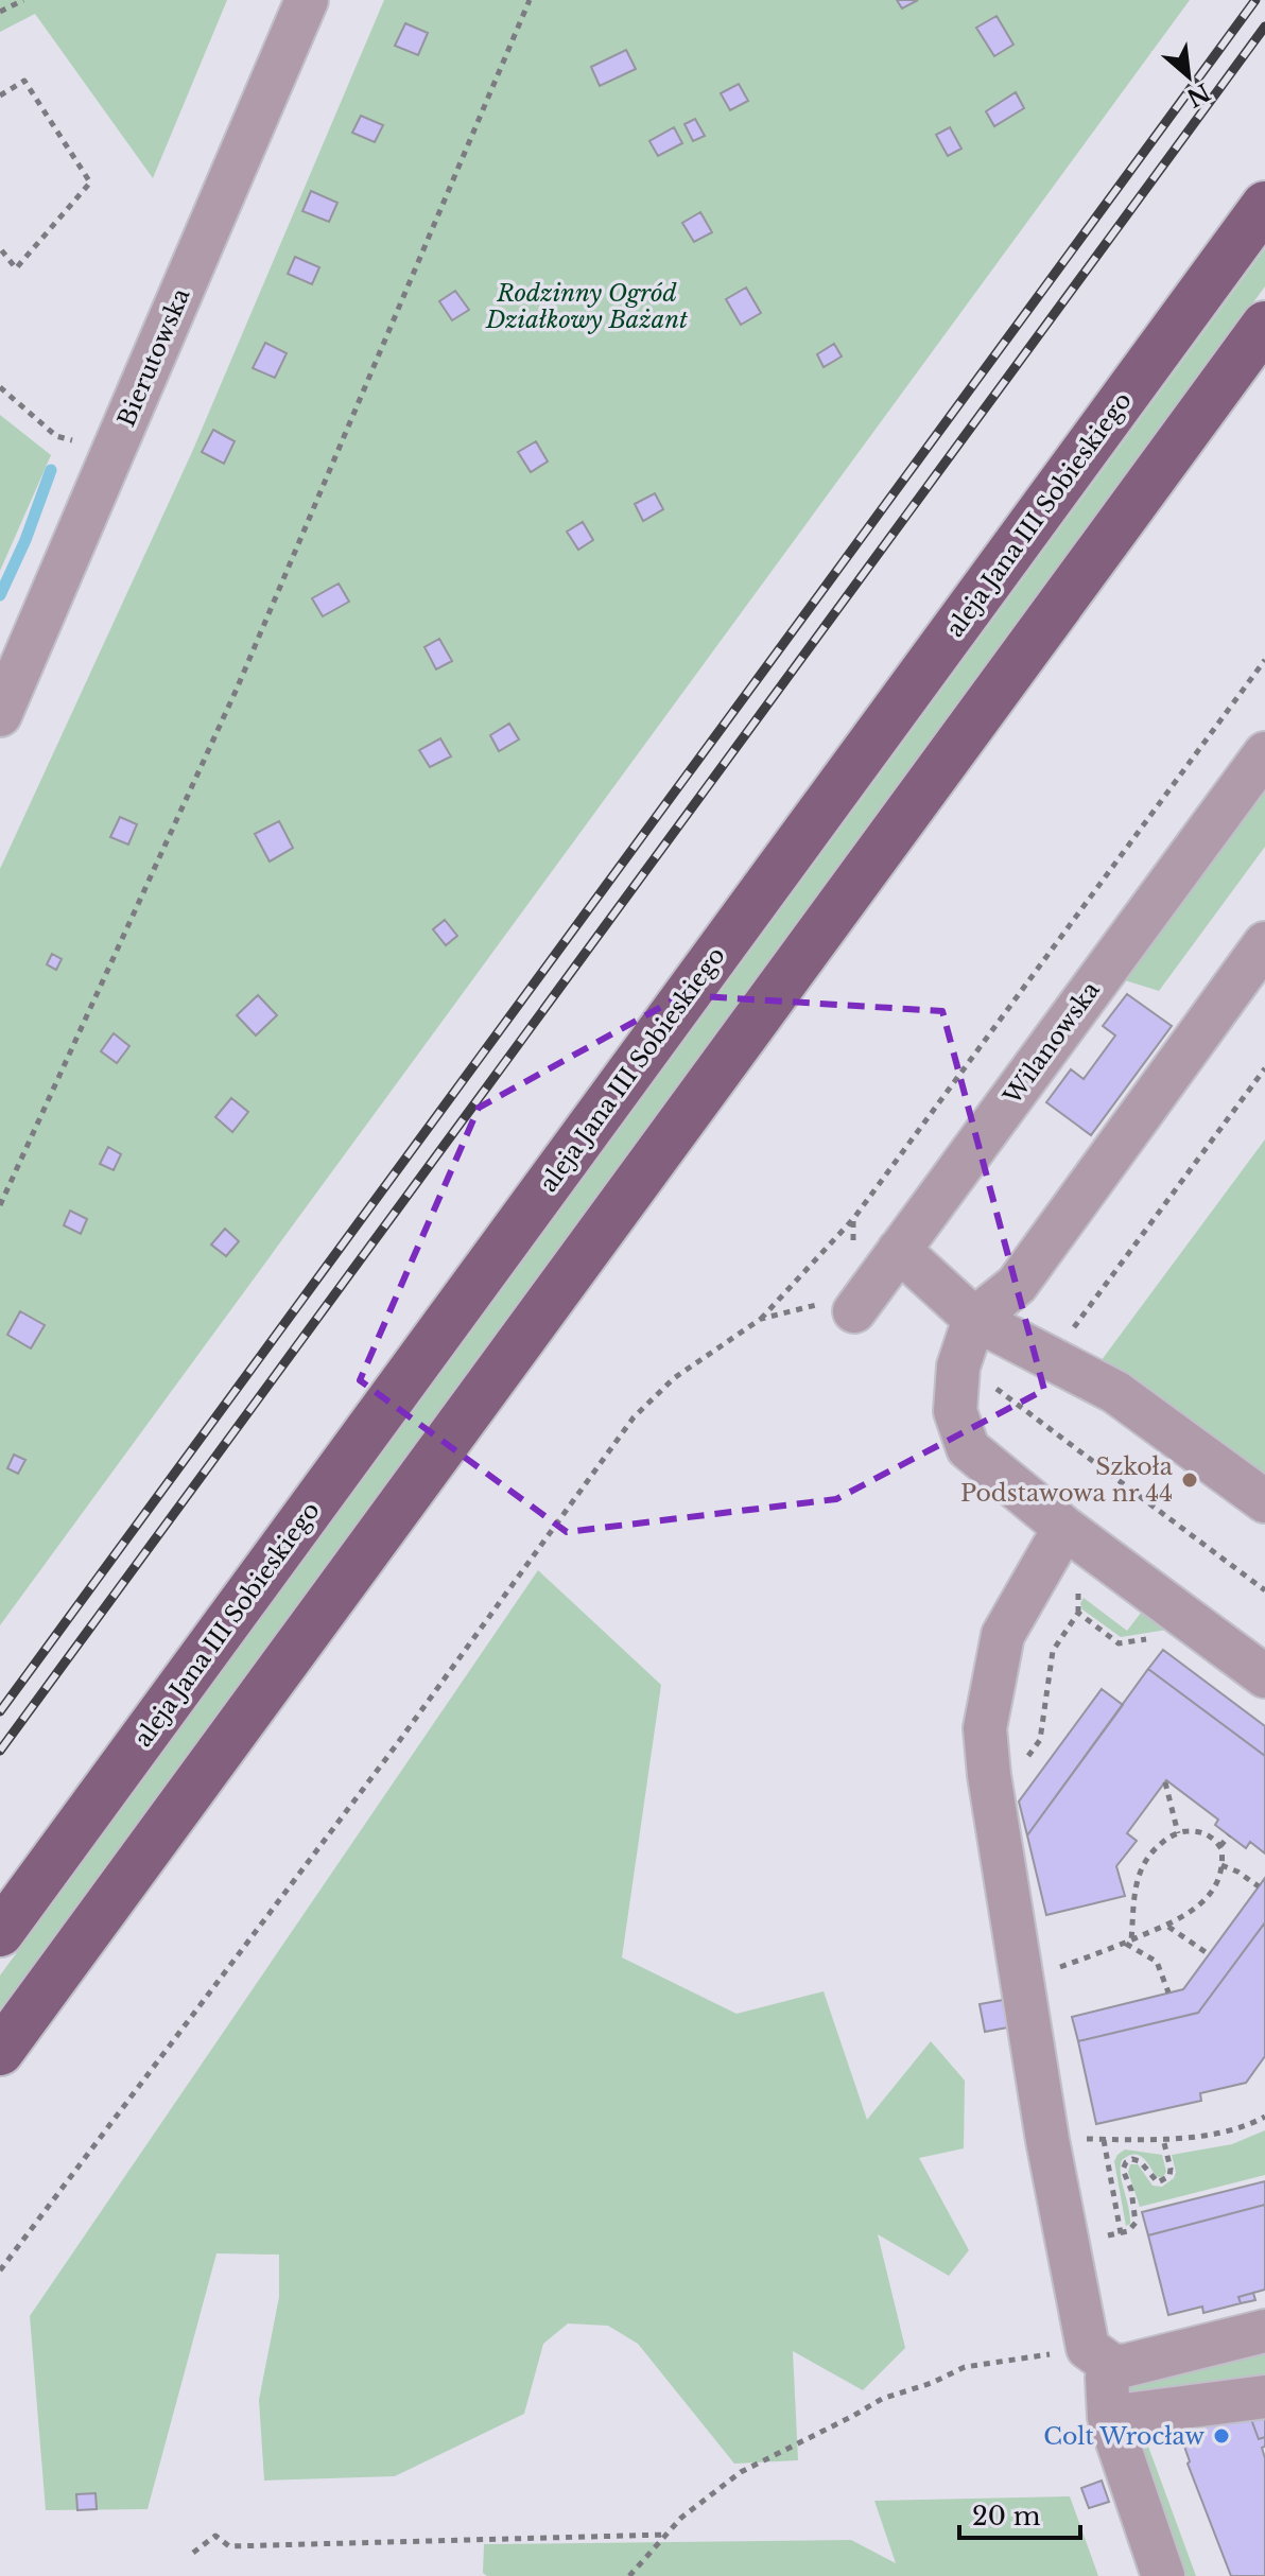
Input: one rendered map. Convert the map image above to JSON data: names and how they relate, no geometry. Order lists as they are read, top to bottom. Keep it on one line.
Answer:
{"streets":{"main road":["aleja Jana III Sobieskiego"],"street":["Bierutowska","Wilanowska"]},"parks":["Rodzinny Ogród Działkowy Bażant"],"places":["Szkoła Podstawowa nr 44","Colt Wrocław"],"scale_bar":"20 m","north":"bottom right"}
